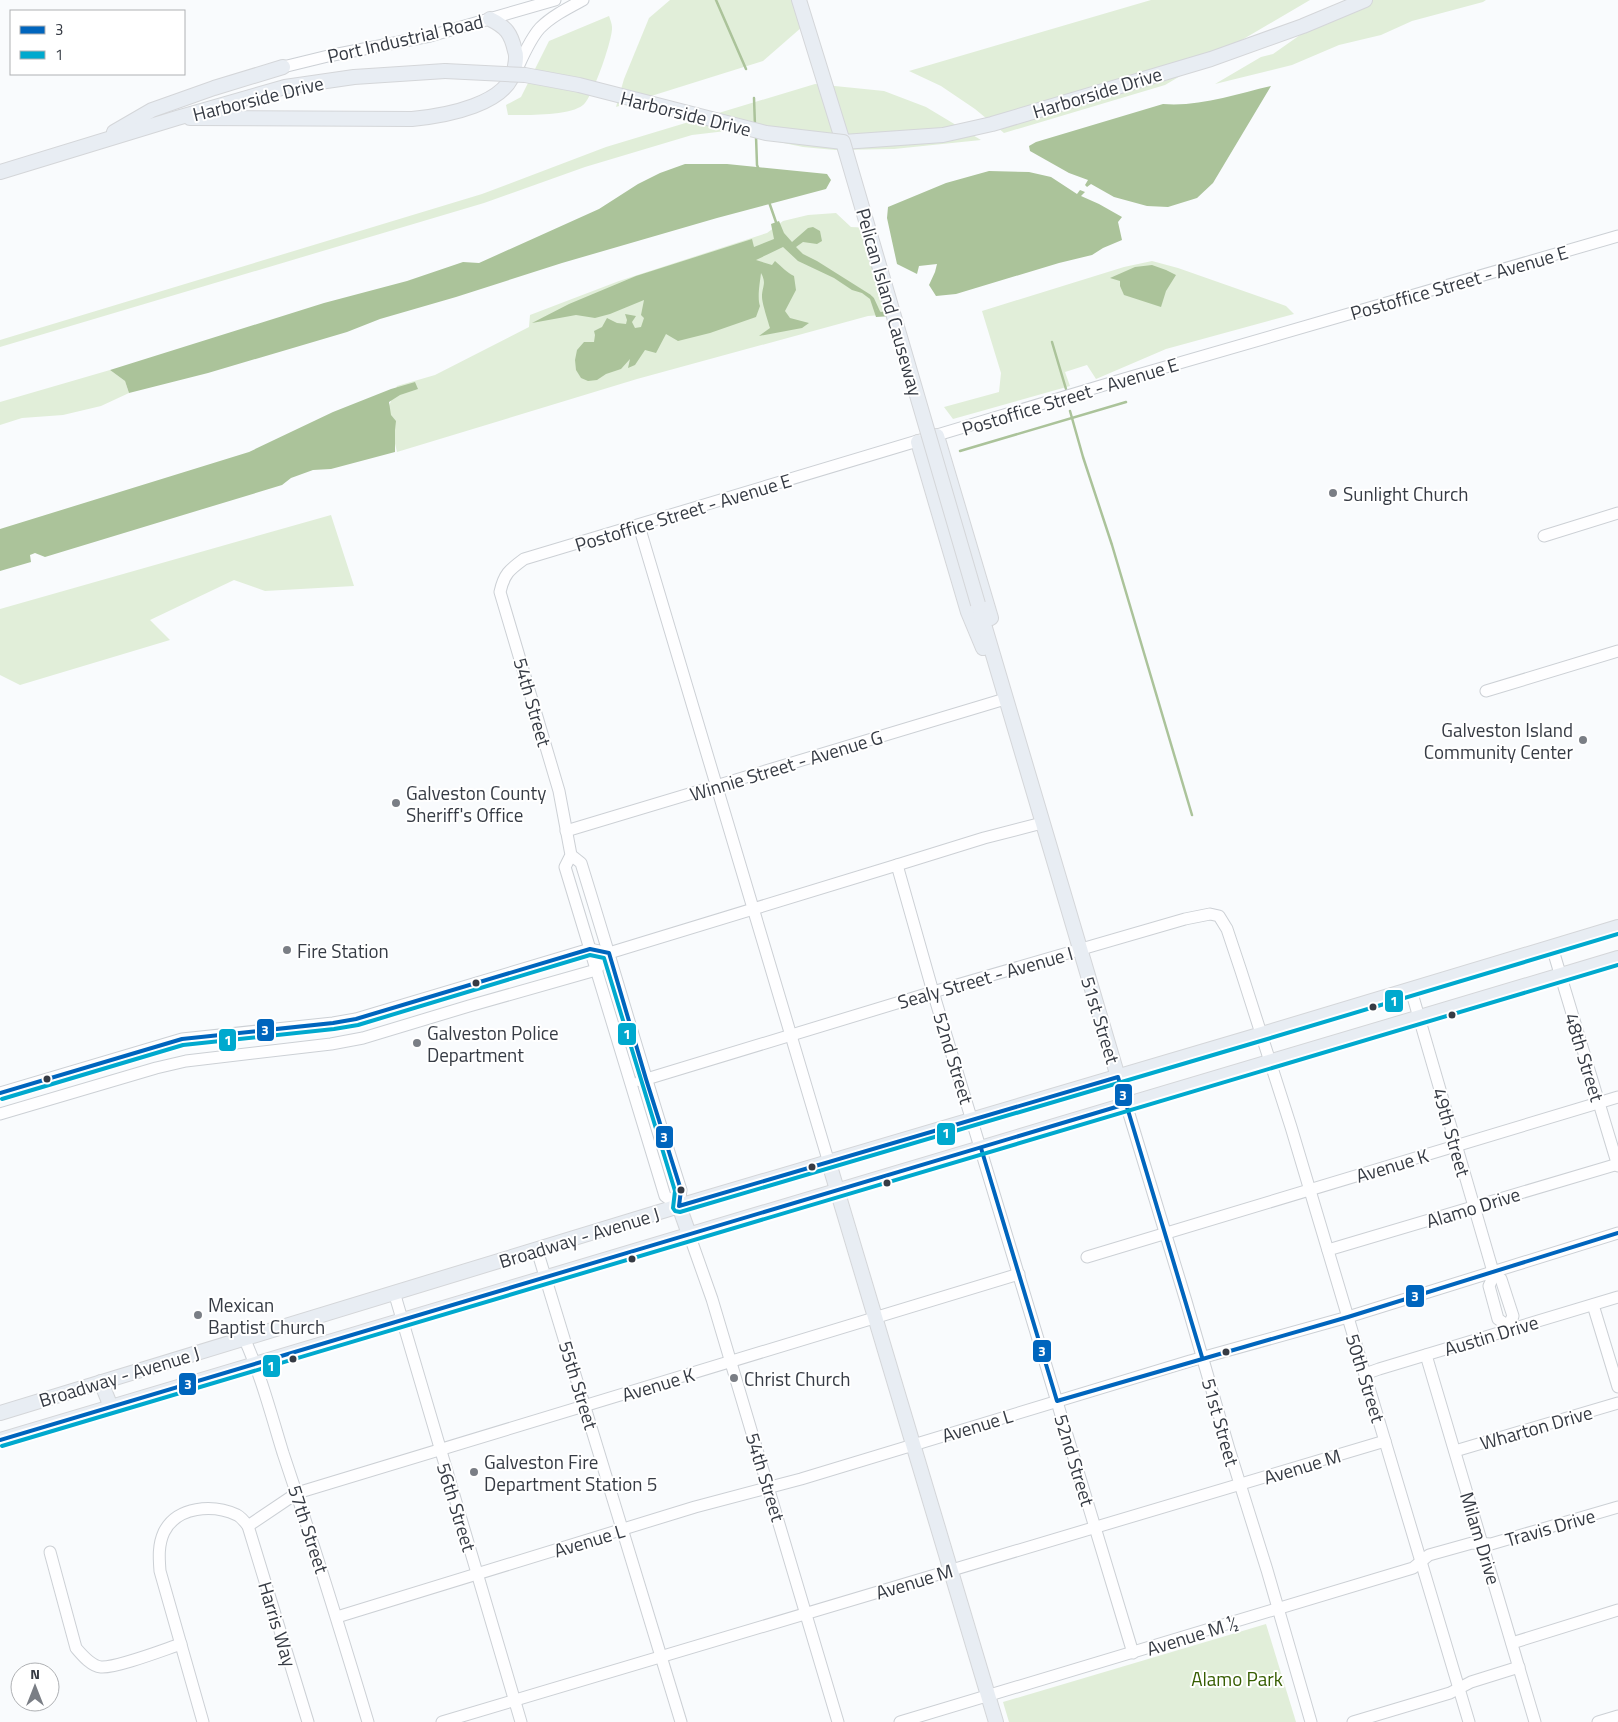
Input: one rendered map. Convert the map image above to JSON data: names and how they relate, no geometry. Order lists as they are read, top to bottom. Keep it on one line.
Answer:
{"streets":{"main road":["Harborside Drive","Pelican Island Causeway","51st Street","Broadway - Avenue J"],"street":["Port Industrial Road","Postoffice Street - Avenue E","54th Street","Winnie Street - Avenue G","Sealy Street - Avenue I","48th Street","52nd Street","49th Street","Avenue K","Alamo Drive","Austin Drive","50th Street","55th Street","Avenue L","Wharton Drive","Avenue M","56th Street","Travis Drive","57th Street","Milam Drive","Harris Way","Avenue M ½"]},"crossings":[["Harborside Drive","Pelican Island Causeway"],["Postoffice Street - Avenue E","54th Street"],["Pelican Island Causeway","51st Street"],["54th Street","Winnie Street - Avenue G"],["54th Street","Sealy Street - Avenue I"],["54th Street","Avenue K"],["54th Street","Broadway - Avenue J"],["54th Street","Avenue L"],["54th Street","Avenue M"],["Winnie Street - Avenue G","51st Street"],["Sealy Street - Avenue I","51st Street"],["Sealy Street - Avenue I","52nd Street"],["Sealy Street - Avenue I","Broadway - Avenue J"],["Sealy Street - Avenue I","50th Street"],["51st Street","Avenue K"],["51st Street","Broadway - Avenue J"],["51st Street","Avenue L"],["51st Street","Avenue M"],["51st Street","Avenue M ½"],["48th Street","Avenue K"],["48th Street","Alamo Drive"],["48th Street","Broadway - Avenue J"],["52nd Street","Avenue K"],["52nd Street","Broadway - Avenue J"],["52nd Street","Avenue L"],["52nd Street","Avenue M"],["52nd Street","Avenue M ½"],["49th Street","Avenue K"],["49th Street","Alamo Drive"],["49th Street","Broadway - Avenue J"],["49th Street","Austin Drive"],["49th Street","Avenue L"],["Avenue K","50th Street"],["Avenue K","55th Street"],["Avenue K","56th Street"],["Avenue K","57th Street"],["Avenue K","Harris Way"],["Alamo Drive","50th Street"],["Broadway - Avenue J","50th Street"],["Broadway - Avenue J","55th Street"],["Broadway - Avenue J","56th Street"],["Broadway - Avenue J","57th Street"],["Austin Drive","50th Street"],["Austin Drive","Milam Drive"],["50th Street","Avenue L"],["50th Street","Avenue M"],["50th Street","Avenue M ½"],["55th Street","Avenue L"],["55th Street","Avenue M"],["Avenue L","56th Street"],["Avenue L","57th Street"],["Wharton Drive","Milam Drive"],["Avenue M","56th Street"],["Travis Drive","Milam Drive"],["Travis Drive","Avenue M ½"],["Milam Drive","Avenue M ½"]],"parks":["Alamo Park"],"places":["Sunlight Church","Galveston Island Community Center","Galveston County Sheriff's Office","Fire Station","Galveston Police Department","Mexican Baptist Church","Christ Church","Galveston Fire Department Station 5"],"lines":["transit line 1","transit line 3"],"legend":["3","1"],"north":"top"}
